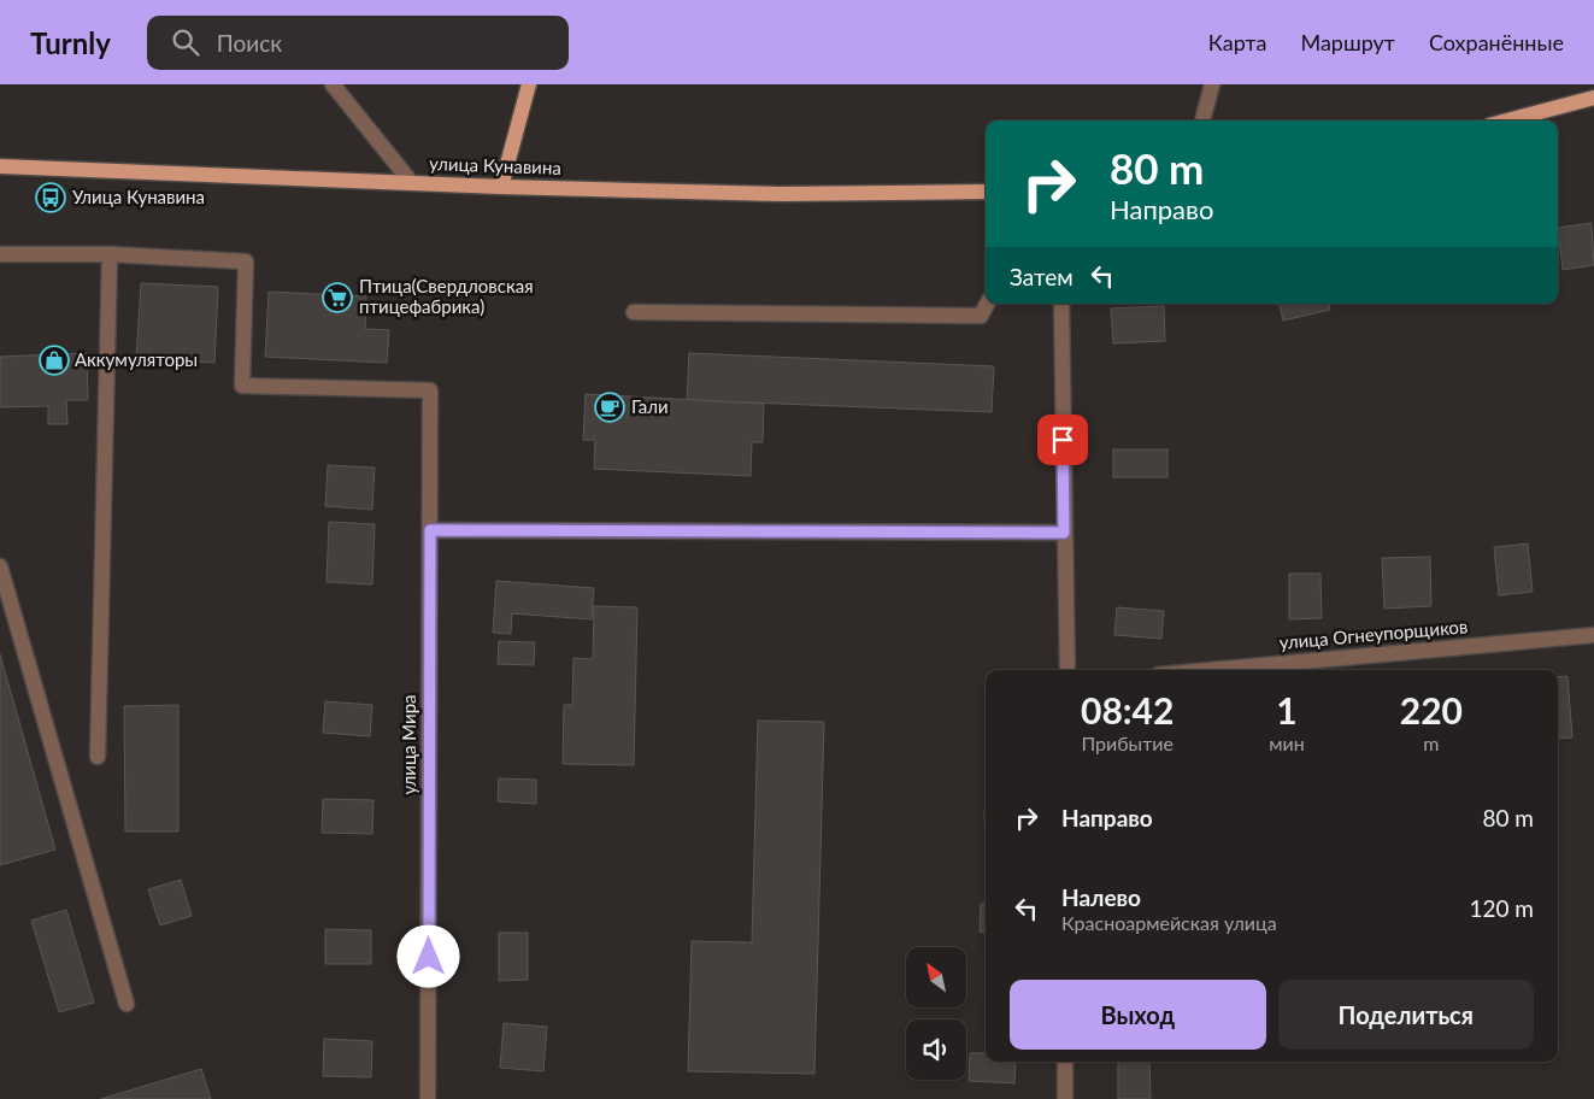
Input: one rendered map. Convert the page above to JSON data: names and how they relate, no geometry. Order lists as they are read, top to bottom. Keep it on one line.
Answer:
{"streets":{"main road":["улица Кунавина"],"street":["улица Огнеупорщиков","улица Мира"]},"places":{"bus stop":["Улица Кунавина"],"supermarket":["Птица(Свердловская птицефабрика)"],"shop":["Аккумуляторы"],"cafe":["Гали"]},"north":"top left","page":{"header":"Turnly","search":"Поиск","nav":["Карта","Маршрут","Сохранённые"],"turn":["80 m","Направо"],"then":"Затем","eta":["08:42","Прибытие","1","мин","220","m"],"list":[{"name":"Направо","value":"80 m"},{"name":"Налево","note":"Красноармейская улица","value":"120 m"}],"buttons":["Выход","Поделиться"]}}
